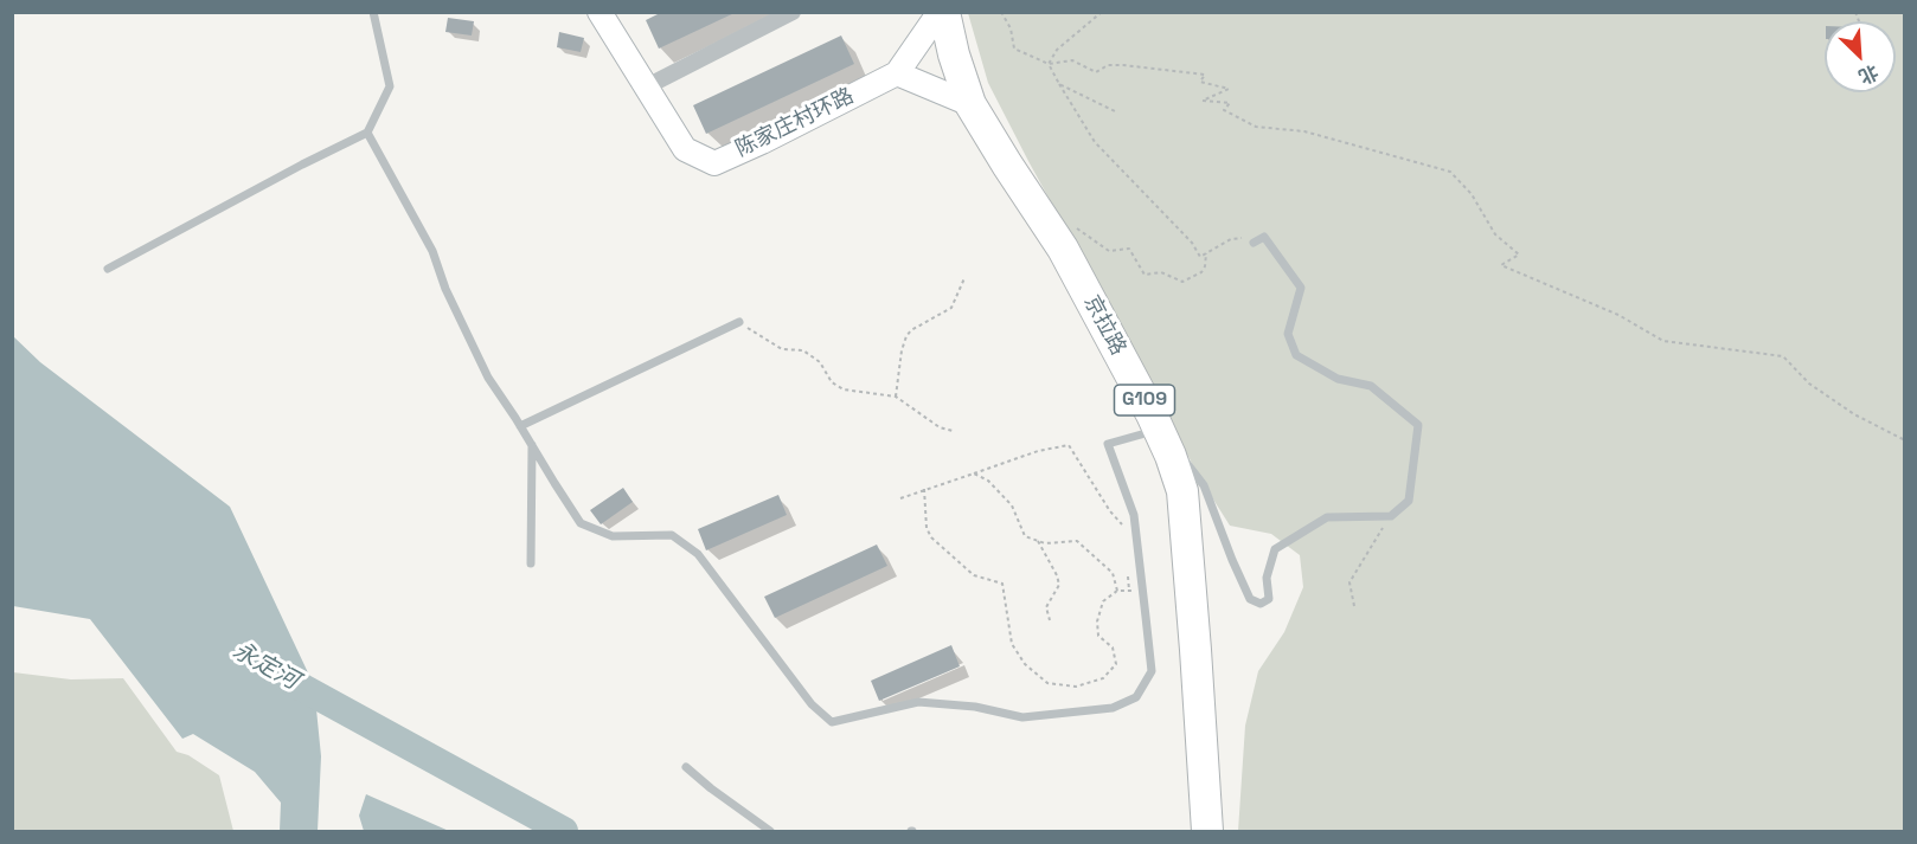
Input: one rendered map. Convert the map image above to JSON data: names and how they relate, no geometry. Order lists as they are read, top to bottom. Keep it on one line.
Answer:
{"streets":{"highway":["京拉路","G109"],"street":["陈家庄村环路"]},"water":["永定河"],"north":"bottom right"}
